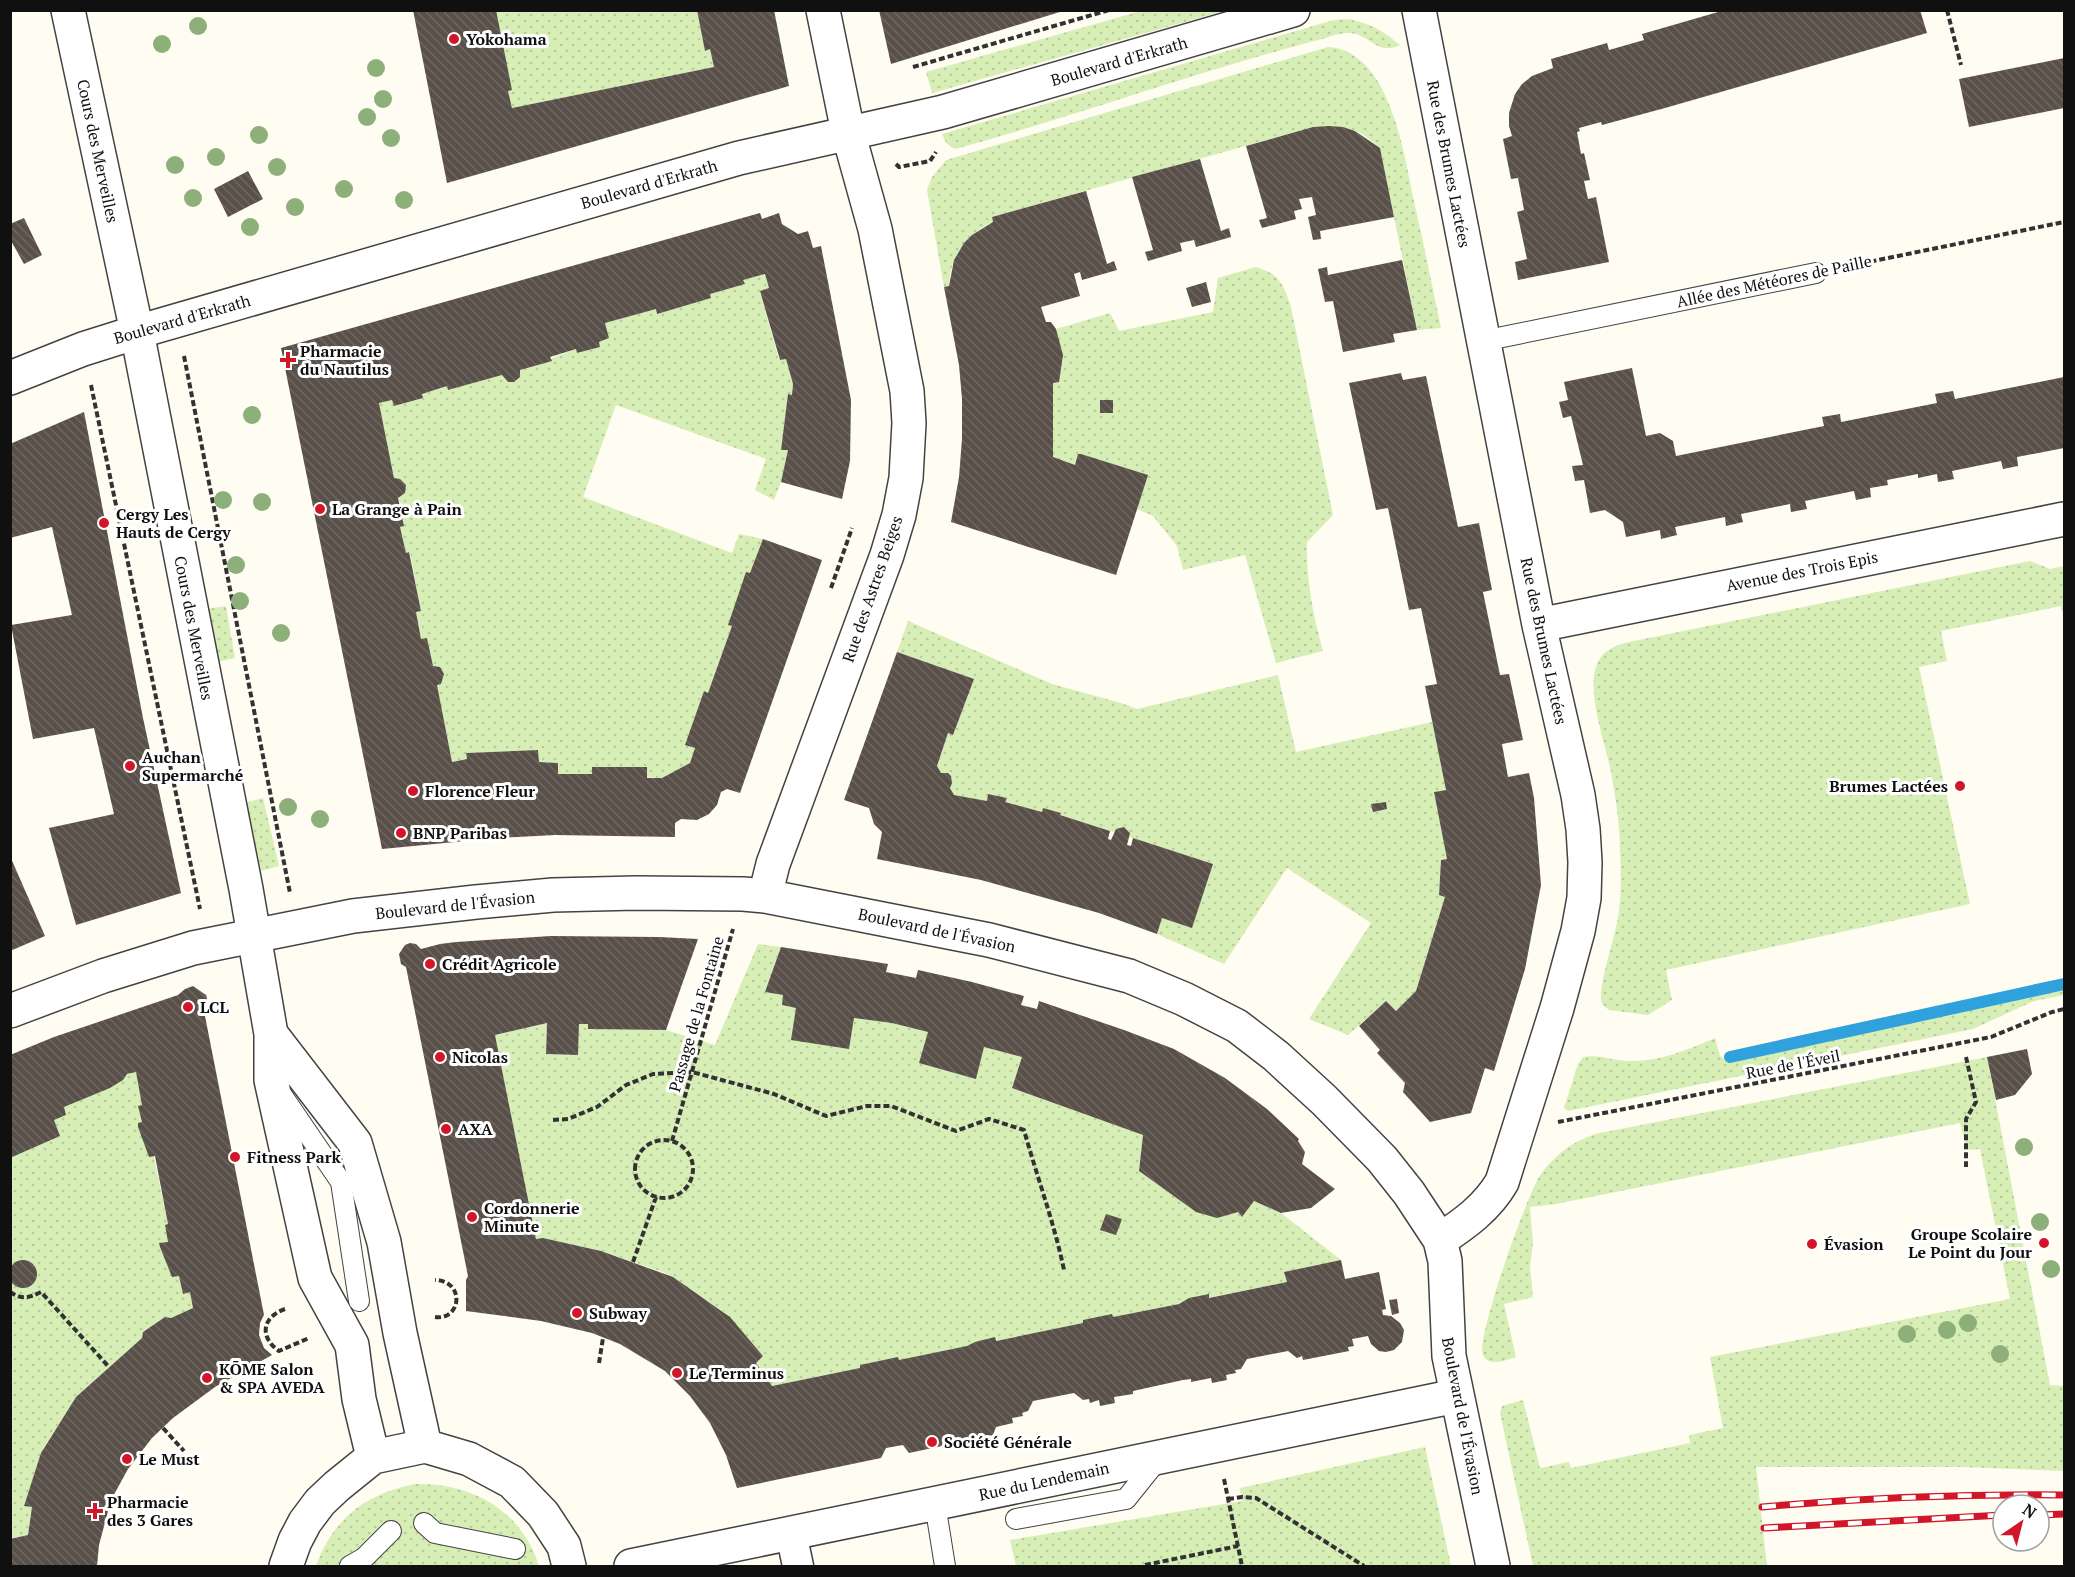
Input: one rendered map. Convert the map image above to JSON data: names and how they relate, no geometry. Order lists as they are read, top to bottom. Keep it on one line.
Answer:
{"streets":{"street":["Boulevard d'Erkrath","Cours des Merveilles","Rue des Brumes Lactées","Avenue des Trois Epis","Rue des Astres Beiges","Boulevard de l'Évasion","Rue du Lendemain"],"lane":["Allée des Météores de Paille"],"path":["Passage de la Fontaine","Rue de l'Éveil"]},"crossings":[["Boulevard d'Erkrath","Cours des Merveilles"],["Boulevard d'Erkrath","Rue des Astres Beiges"],["Cours des Merveilles","Boulevard de l'Évasion"],["Rue des Brumes Lactées","Allée des Météores de Paille"],["Rue des Brumes Lactées","Avenue des Trois Epis"],["Rue des Brumes Lactées","Boulevard de l'Évasion"],["Rue des Brumes Lactées","Rue de l'Éveil"],["Rue des Astres Beiges","Boulevard de l'Évasion"],["Rue des Astres Beiges","Passage de la Fontaine"],["Boulevard de l'Évasion","Passage de la Fontaine"],["Boulevard de l'Évasion","Rue du Lendemain"]],"places":{"other":["Yokohama","La Grange à Pain","Cergy Les Hauts de Cergy","Auchan Supermarché","Brumes Lactées","Florence Fleur","BNP Paribas","Crédit Agricole","LCL","Nicolas","AXA","Fitness Park","Cordonnerie Minute","Groupe Scolaire Le Point du Jour","Évasion","Subway","Le Terminus","KŌME Salon & SPA AVEDA","Société Générale","Le Must"],"health":["Pharmacie du Nautilus","Pharmacie des 3 Gares"]},"north":"top right"}
